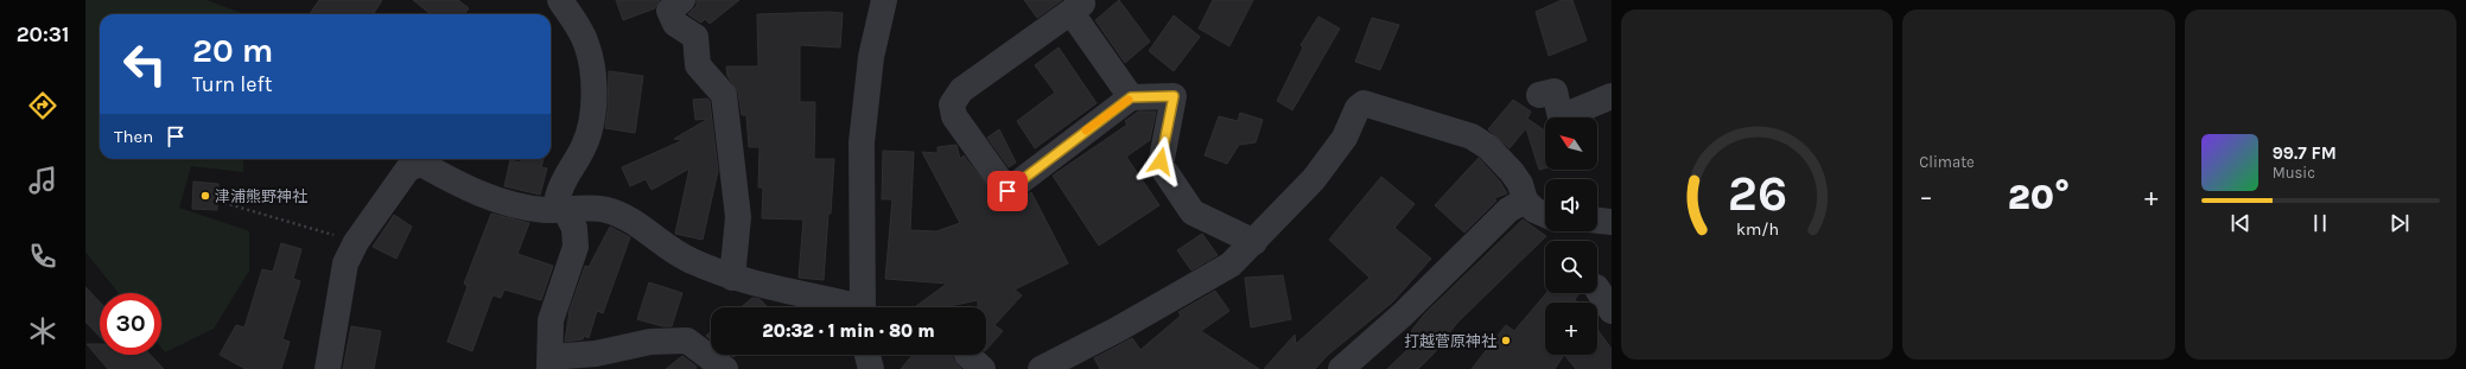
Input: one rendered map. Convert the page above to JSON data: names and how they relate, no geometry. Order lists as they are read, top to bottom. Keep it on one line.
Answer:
{"places":["津浦熊野神社","打越菅原神社"],"north":"top left","page":{"tabs":"20:31","tile":"Climate","turn":["20 m","Turn left"],"then":"Then","map_buttons":"+","song":["99.7 FM","Music"],"heat":["−","20°","+"],"limit":"30","trip":"20:32 · 1 min · 80 m","gauge":["26","km/h"]}}
